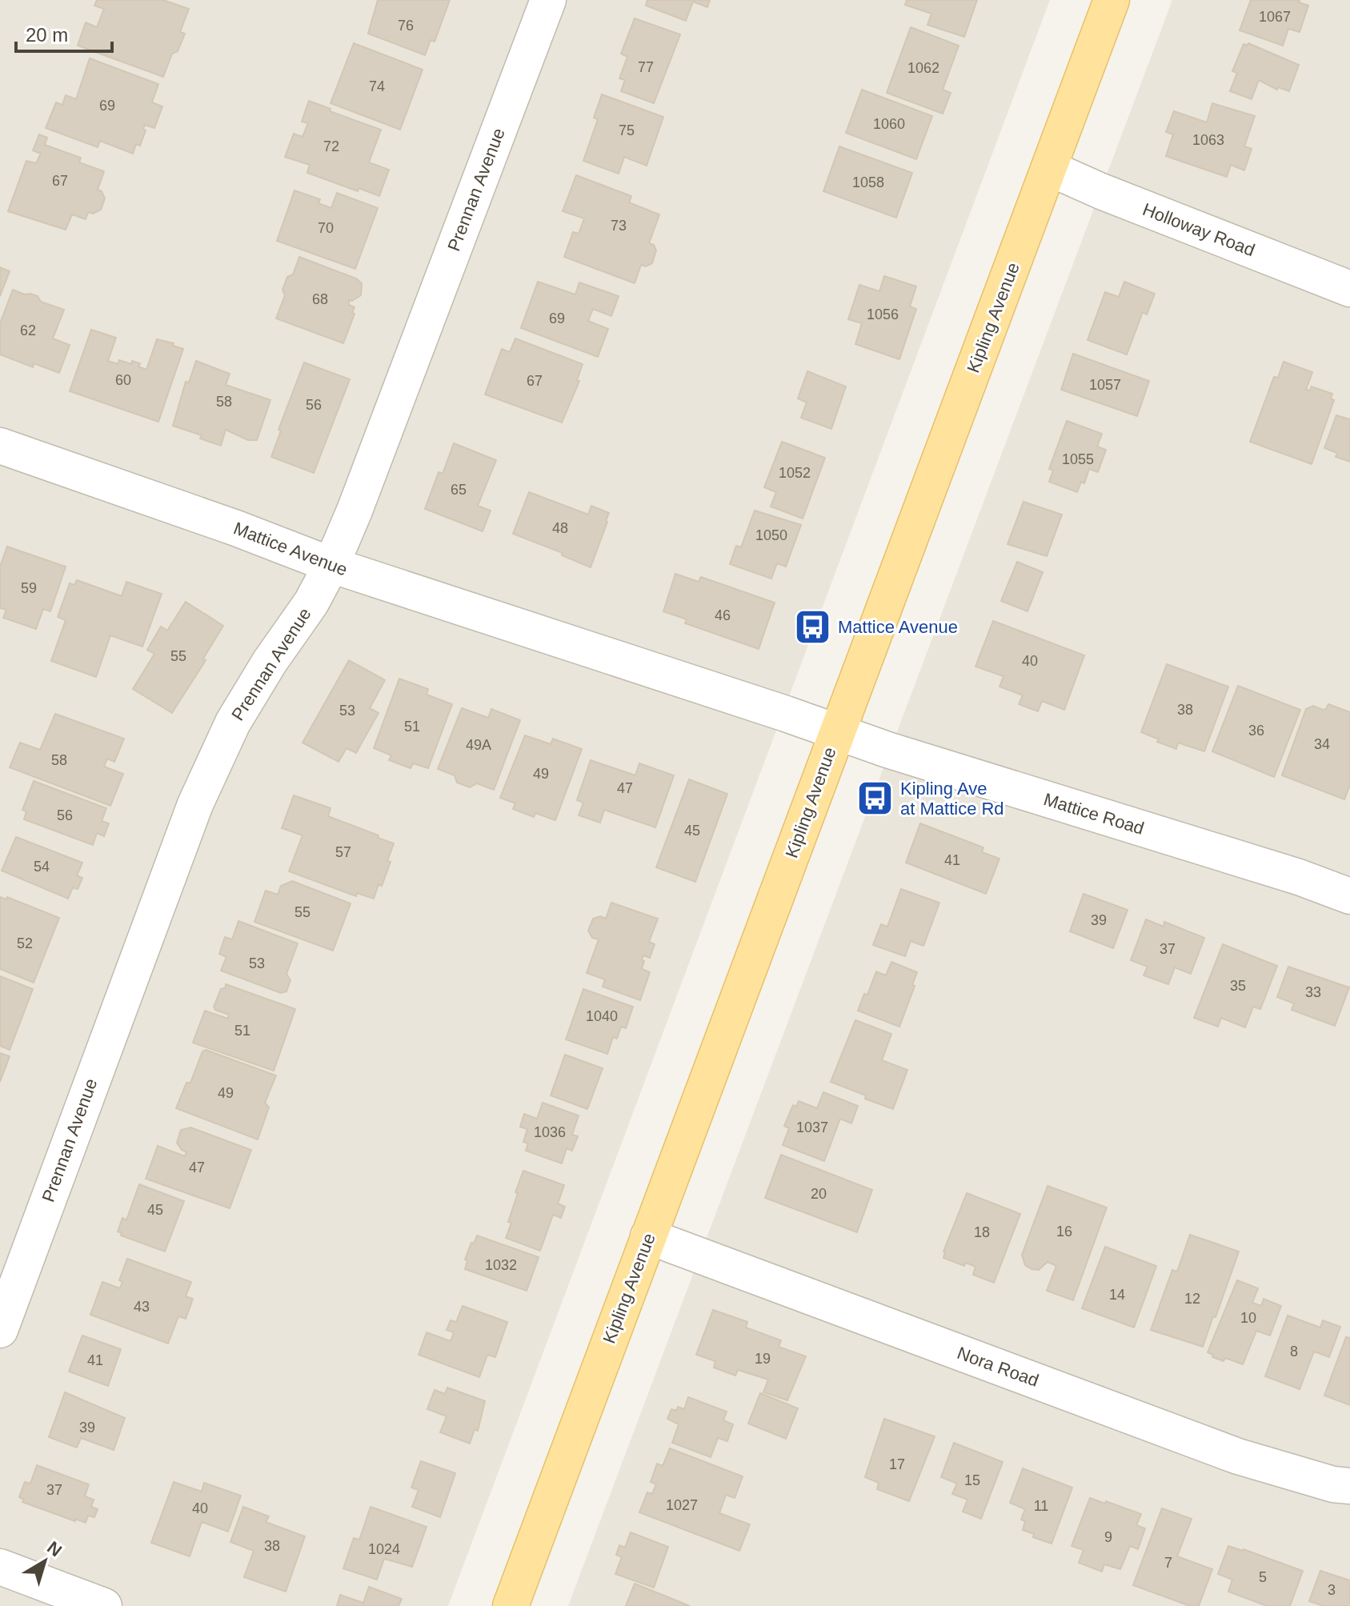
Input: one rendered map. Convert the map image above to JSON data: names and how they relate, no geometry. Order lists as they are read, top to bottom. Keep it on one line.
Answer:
{"streets":{"main road":["Kipling Avenue"],"street":["Prennan Avenue","Holloway Road","Mattice Avenue","Mattice Road","Nora Road"]},"crossings":[["Prennan Avenue","Mattice Avenue"],["Holloway Road","Kipling Avenue"],["Kipling Avenue","Mattice Avenue"],["Kipling Avenue","Mattice Road"],["Kipling Avenue","Nora Road"],["Mattice Avenue","Mattice Road"]],"places":{"bus stop":["Mattice Avenue","Kipling Ave at Mattice Rd"]},"house_numbers":["1067","76","77","1062","74","69","1060","75","1063","72","67","1058","73","70","68","1056","69","62","60","67","1057","58","56","1055","1052","65","48","1050","59","46","55","40","38","53","51","36","34","49A","58","49","47","56","45","57","41","54","55","39","52","37","53","35","33","1040","51","49","1037","1036","47","20","45","16","18","1032","14","12","43","10","8","19","41","39","17","15","37","1027","11","40","9","38","1024","7","5","3"],"scale_bar":"20 m","north":"top right"}
